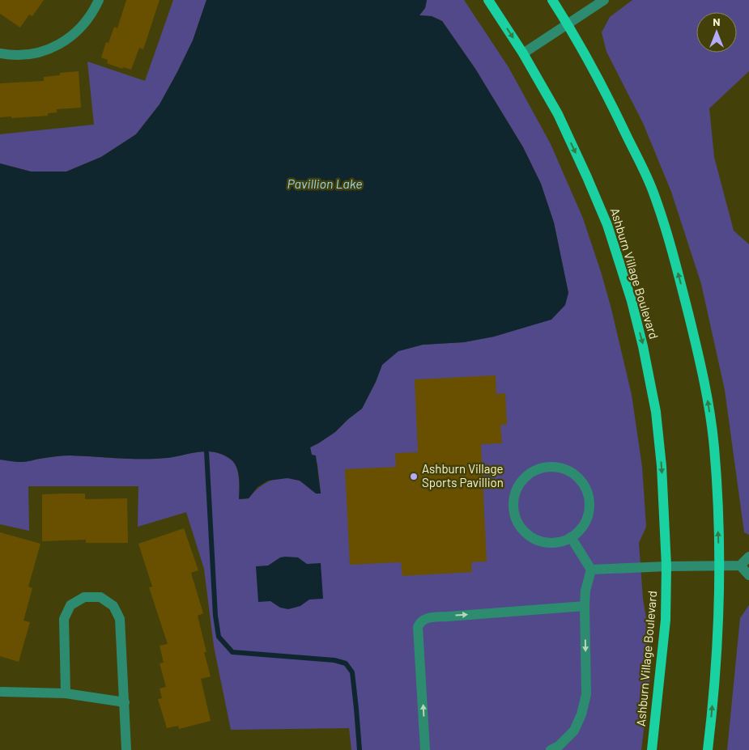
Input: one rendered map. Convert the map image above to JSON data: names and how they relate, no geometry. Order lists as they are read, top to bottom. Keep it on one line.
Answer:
{"streets":{"main road":["Ashburn Village Boulevard"]},"water":["Pavillion Lake"],"places":["Ashburn Village Sports Pavillion"],"north":"top"}
